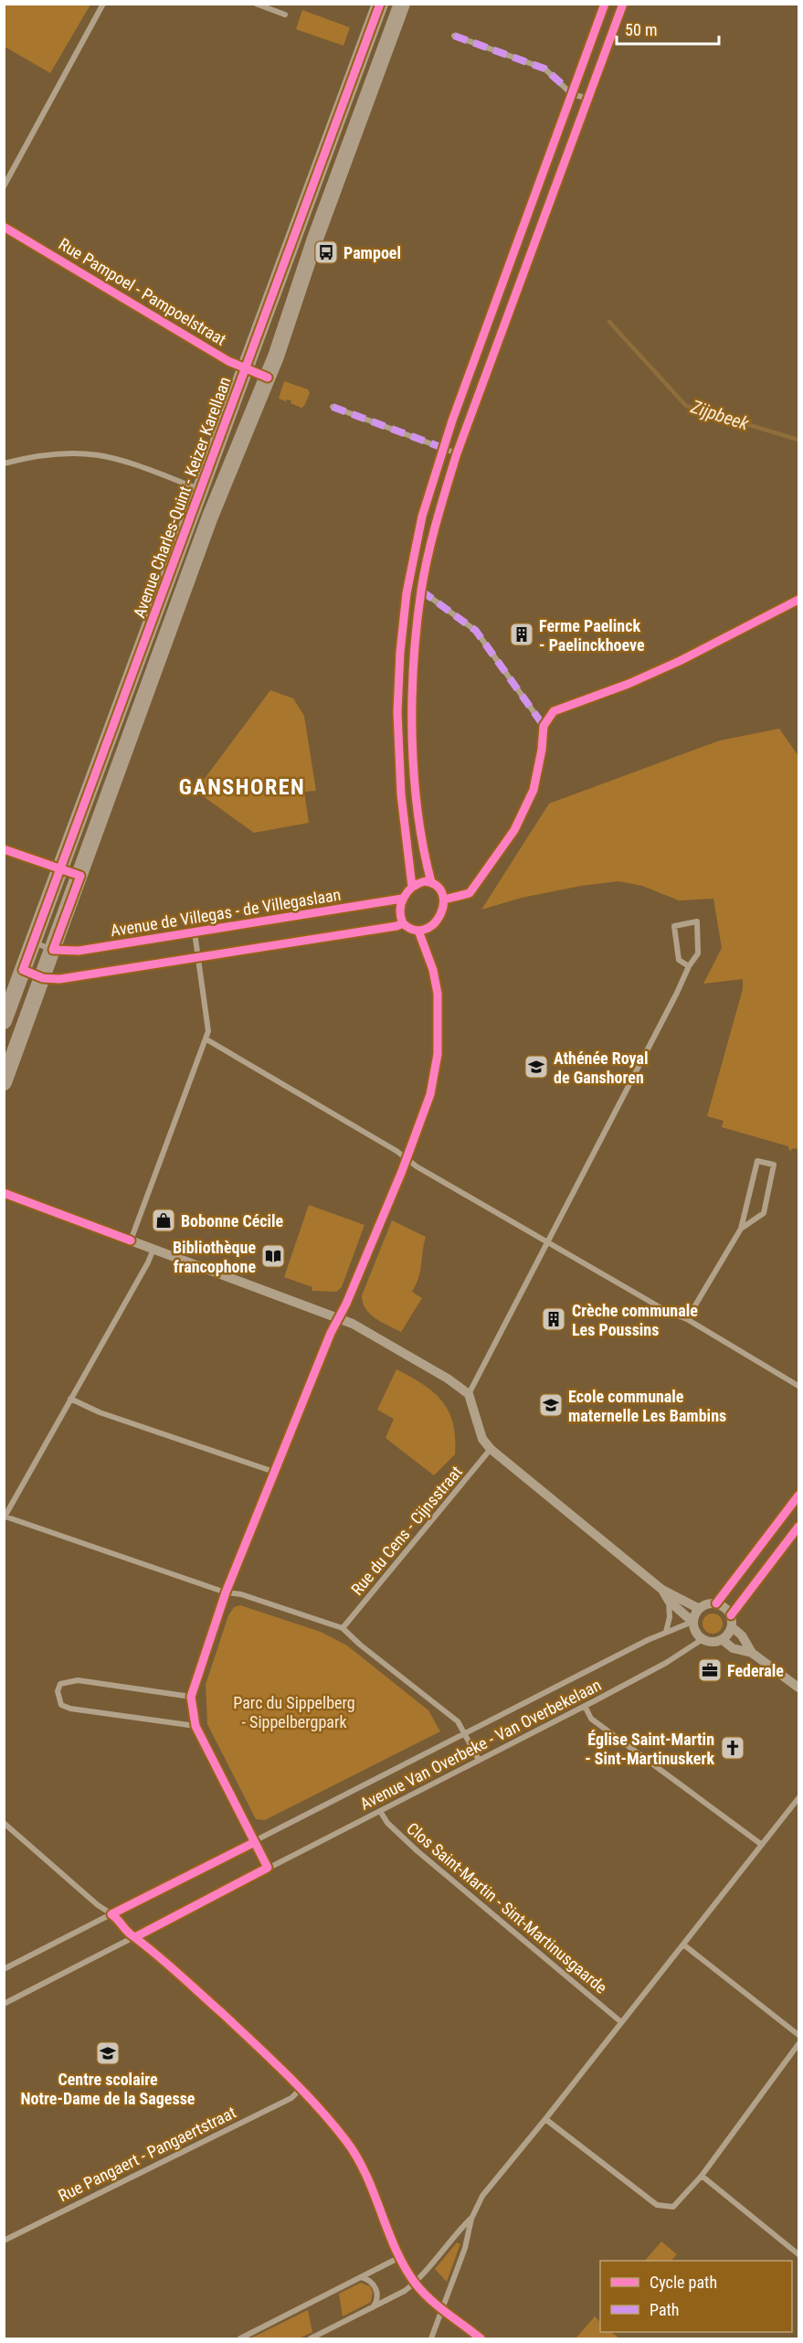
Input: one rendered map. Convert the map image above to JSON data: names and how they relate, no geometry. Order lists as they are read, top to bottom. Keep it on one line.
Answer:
{"streets":{"main road":["Avenue Charles-Quint - Keizer Karellaan"],"street":["Rue Pampoel - Pampoelstraat","Avenue de Villegas - de Villegaslaan","Rue du Cens - Cijnsstraat","Avenue Van Overbeke - Van Overbekelaan","Clos Saint-Martin - Sint-Martinusgaarde","Rue Pangaert - Pangaertstraat"]},"crossings":[["Rue Pampoel - Pampoelstraat","Avenue Charles-Quint - Keizer Karellaan"],["Avenue Charles-Quint - Keizer Karellaan","Avenue de Villegas - de Villegaslaan"],["Avenue Van Overbeke - Van Overbekelaan","Clos Saint-Martin - Sint-Martinusgaarde"]],"districts":["GANSHOREN"],"water":["Zijpbeek"],"parks":["Parc du Sippelberg - Sippelbergpark"],"places":{"bus stop":["Pampoel"],"building":["Ferme Paelinck - Paelinckhoeve","Crèche communale Les Poussins"],"school or university":["Athénée Royal de Ganshoren","Ecole communale maternelle Les Bambins","Centre scolaire Notre-Dame de la Sagesse"],"shop":["Bobonne Cécile"],"library":["Bibliothèque francophone"],"office":["Federale"],"church":["Église Saint-Martin - Sint-Martinuskerk"]},"legend":["Cycle path","Path"],"scale_bar":"50 m"}
